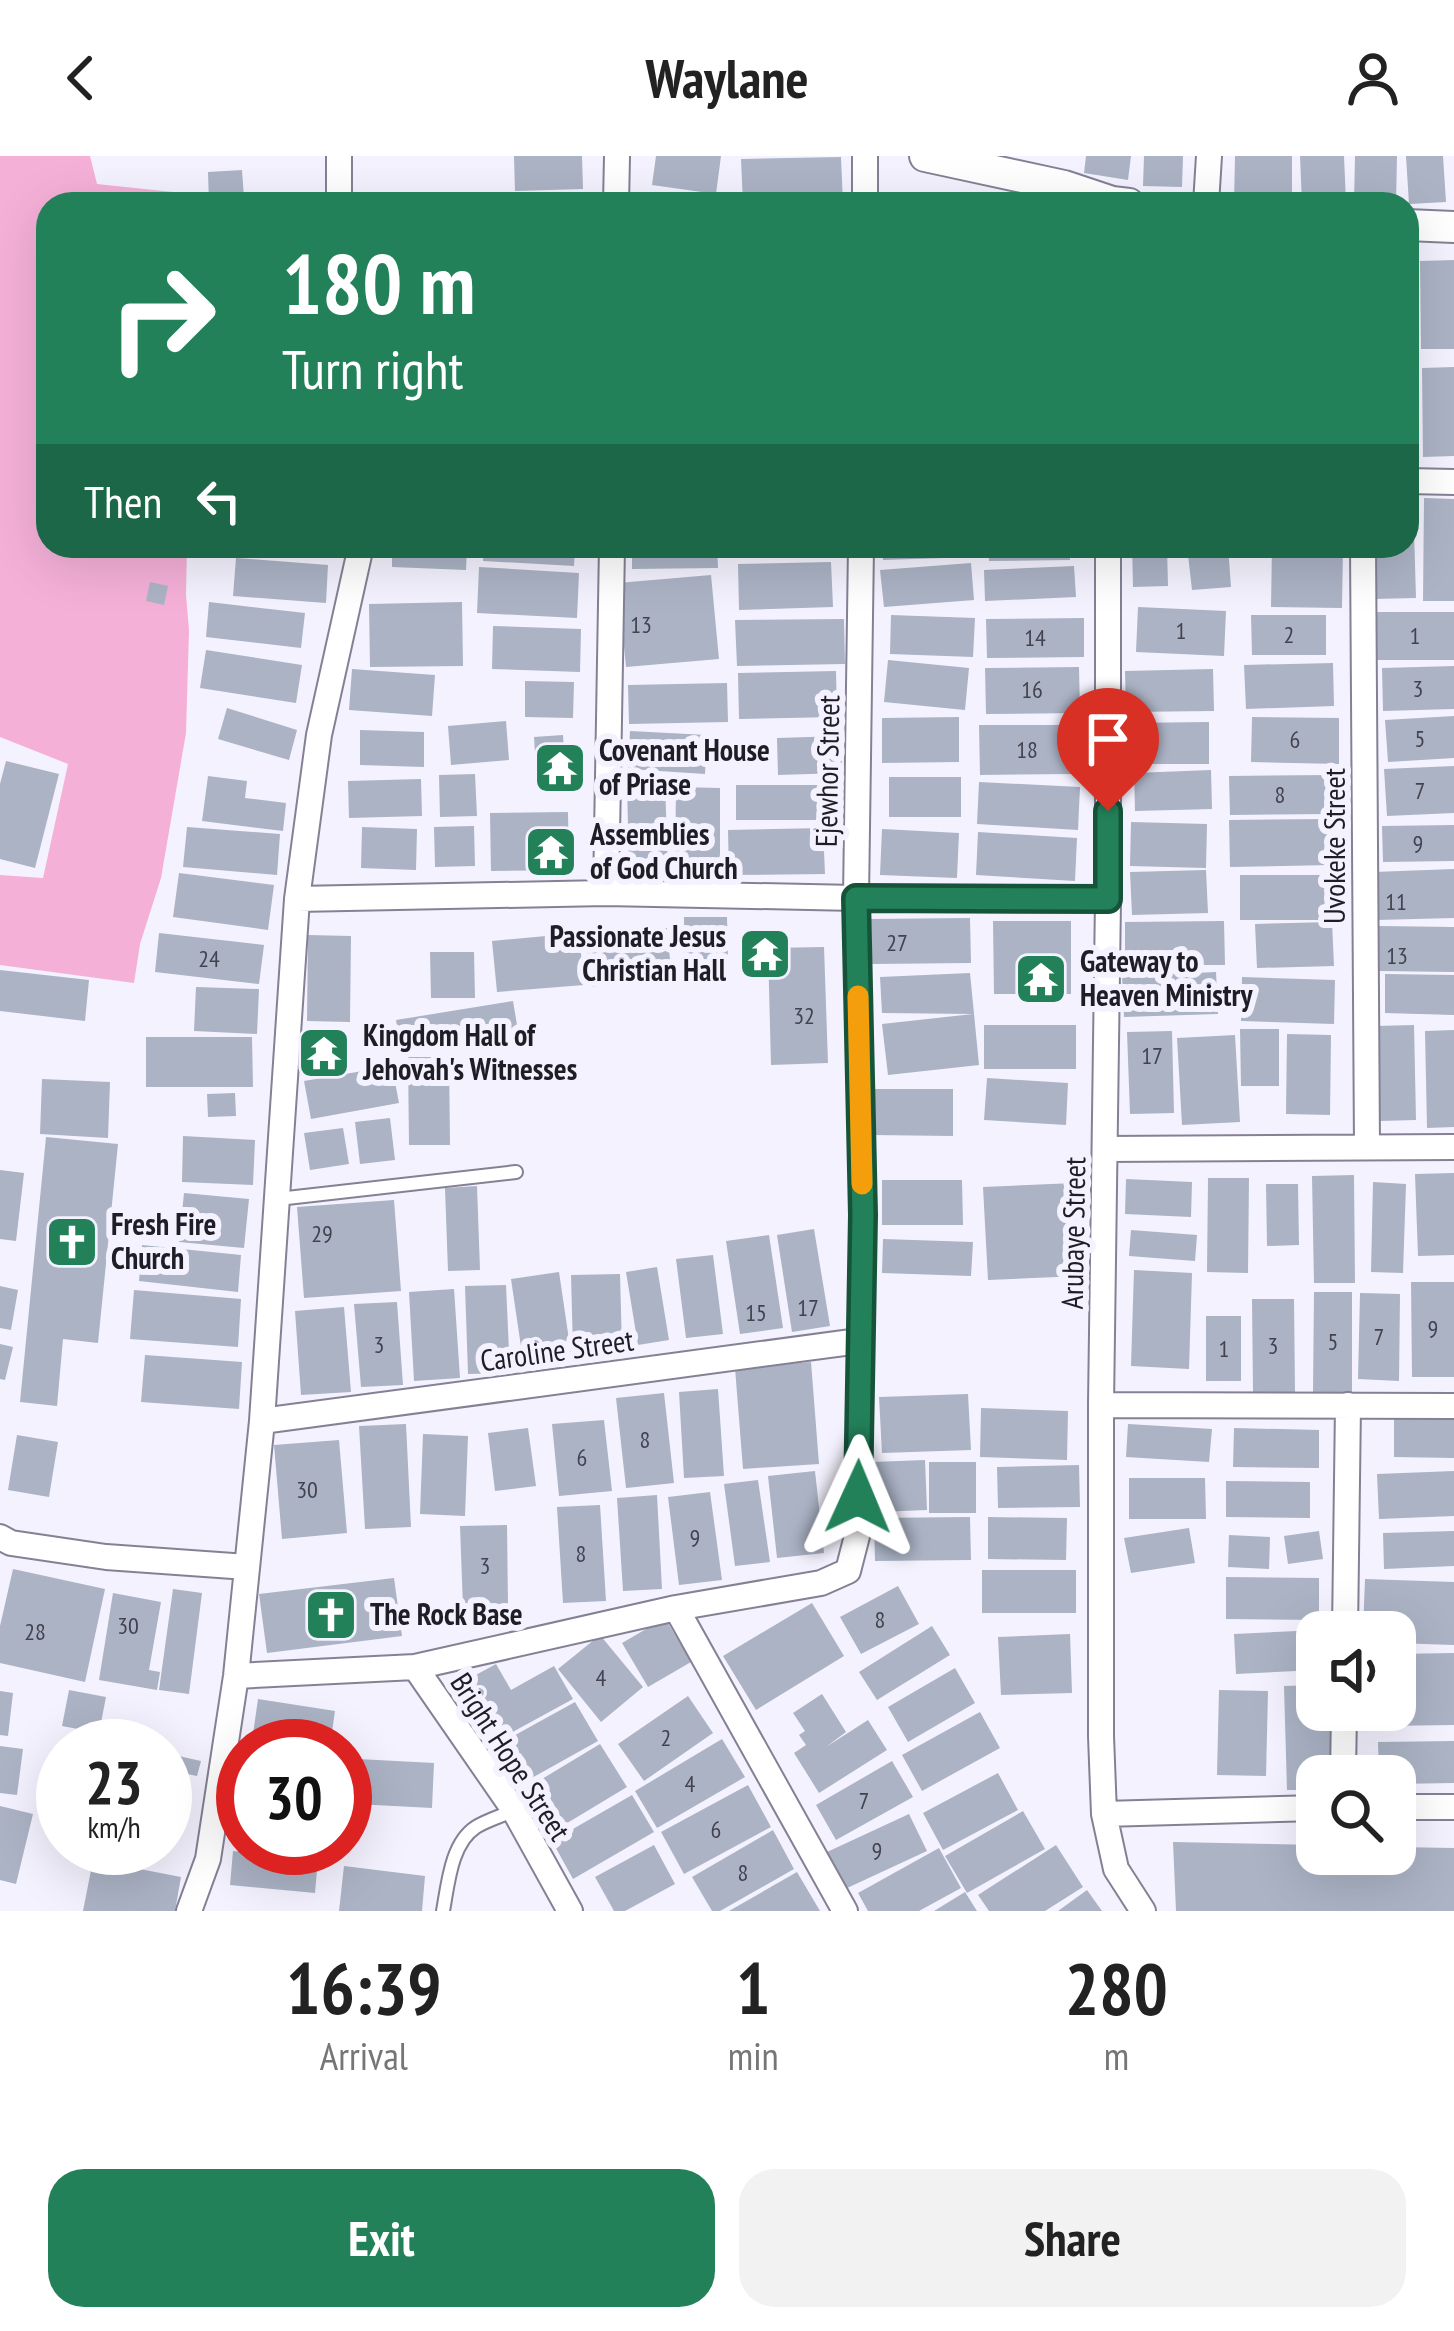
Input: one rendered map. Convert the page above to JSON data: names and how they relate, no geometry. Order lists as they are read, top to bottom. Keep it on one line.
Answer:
{"streets":{"street":["Ejewhor Street","Uvokeke Street","Arubaye Street","Caroline Street","Bright Hope Street"]},"crossings":[["Ejewhor Street","Caroline Street"]],"places":{"temple":["Covenant House of Priase","Assemblies of God Church","Passionate Jesus Christian Hall","Gateway to Heaven Ministry","Kingdom Hall of Jehovah's Witnesses"],"church":["Fresh Fire Church","The Rock Base"]},"house_numbers":["13","1","2","1","14","3","16","5","6","18","7","8","9","11","27","13","24","32","17","29","17","15","9","7","5","3","3","1","8","6","30","9","8","3","8","30","28","4","2","4","7","6","9","8"],"page":{"header":"Waylane","turn":["180 m","Turn right"],"then":"Then","speed":"23 km/h","limit":"30","eta":["16:39","Arrival","1","min","280","m"],"buttons":["Exit","Share"]}}
